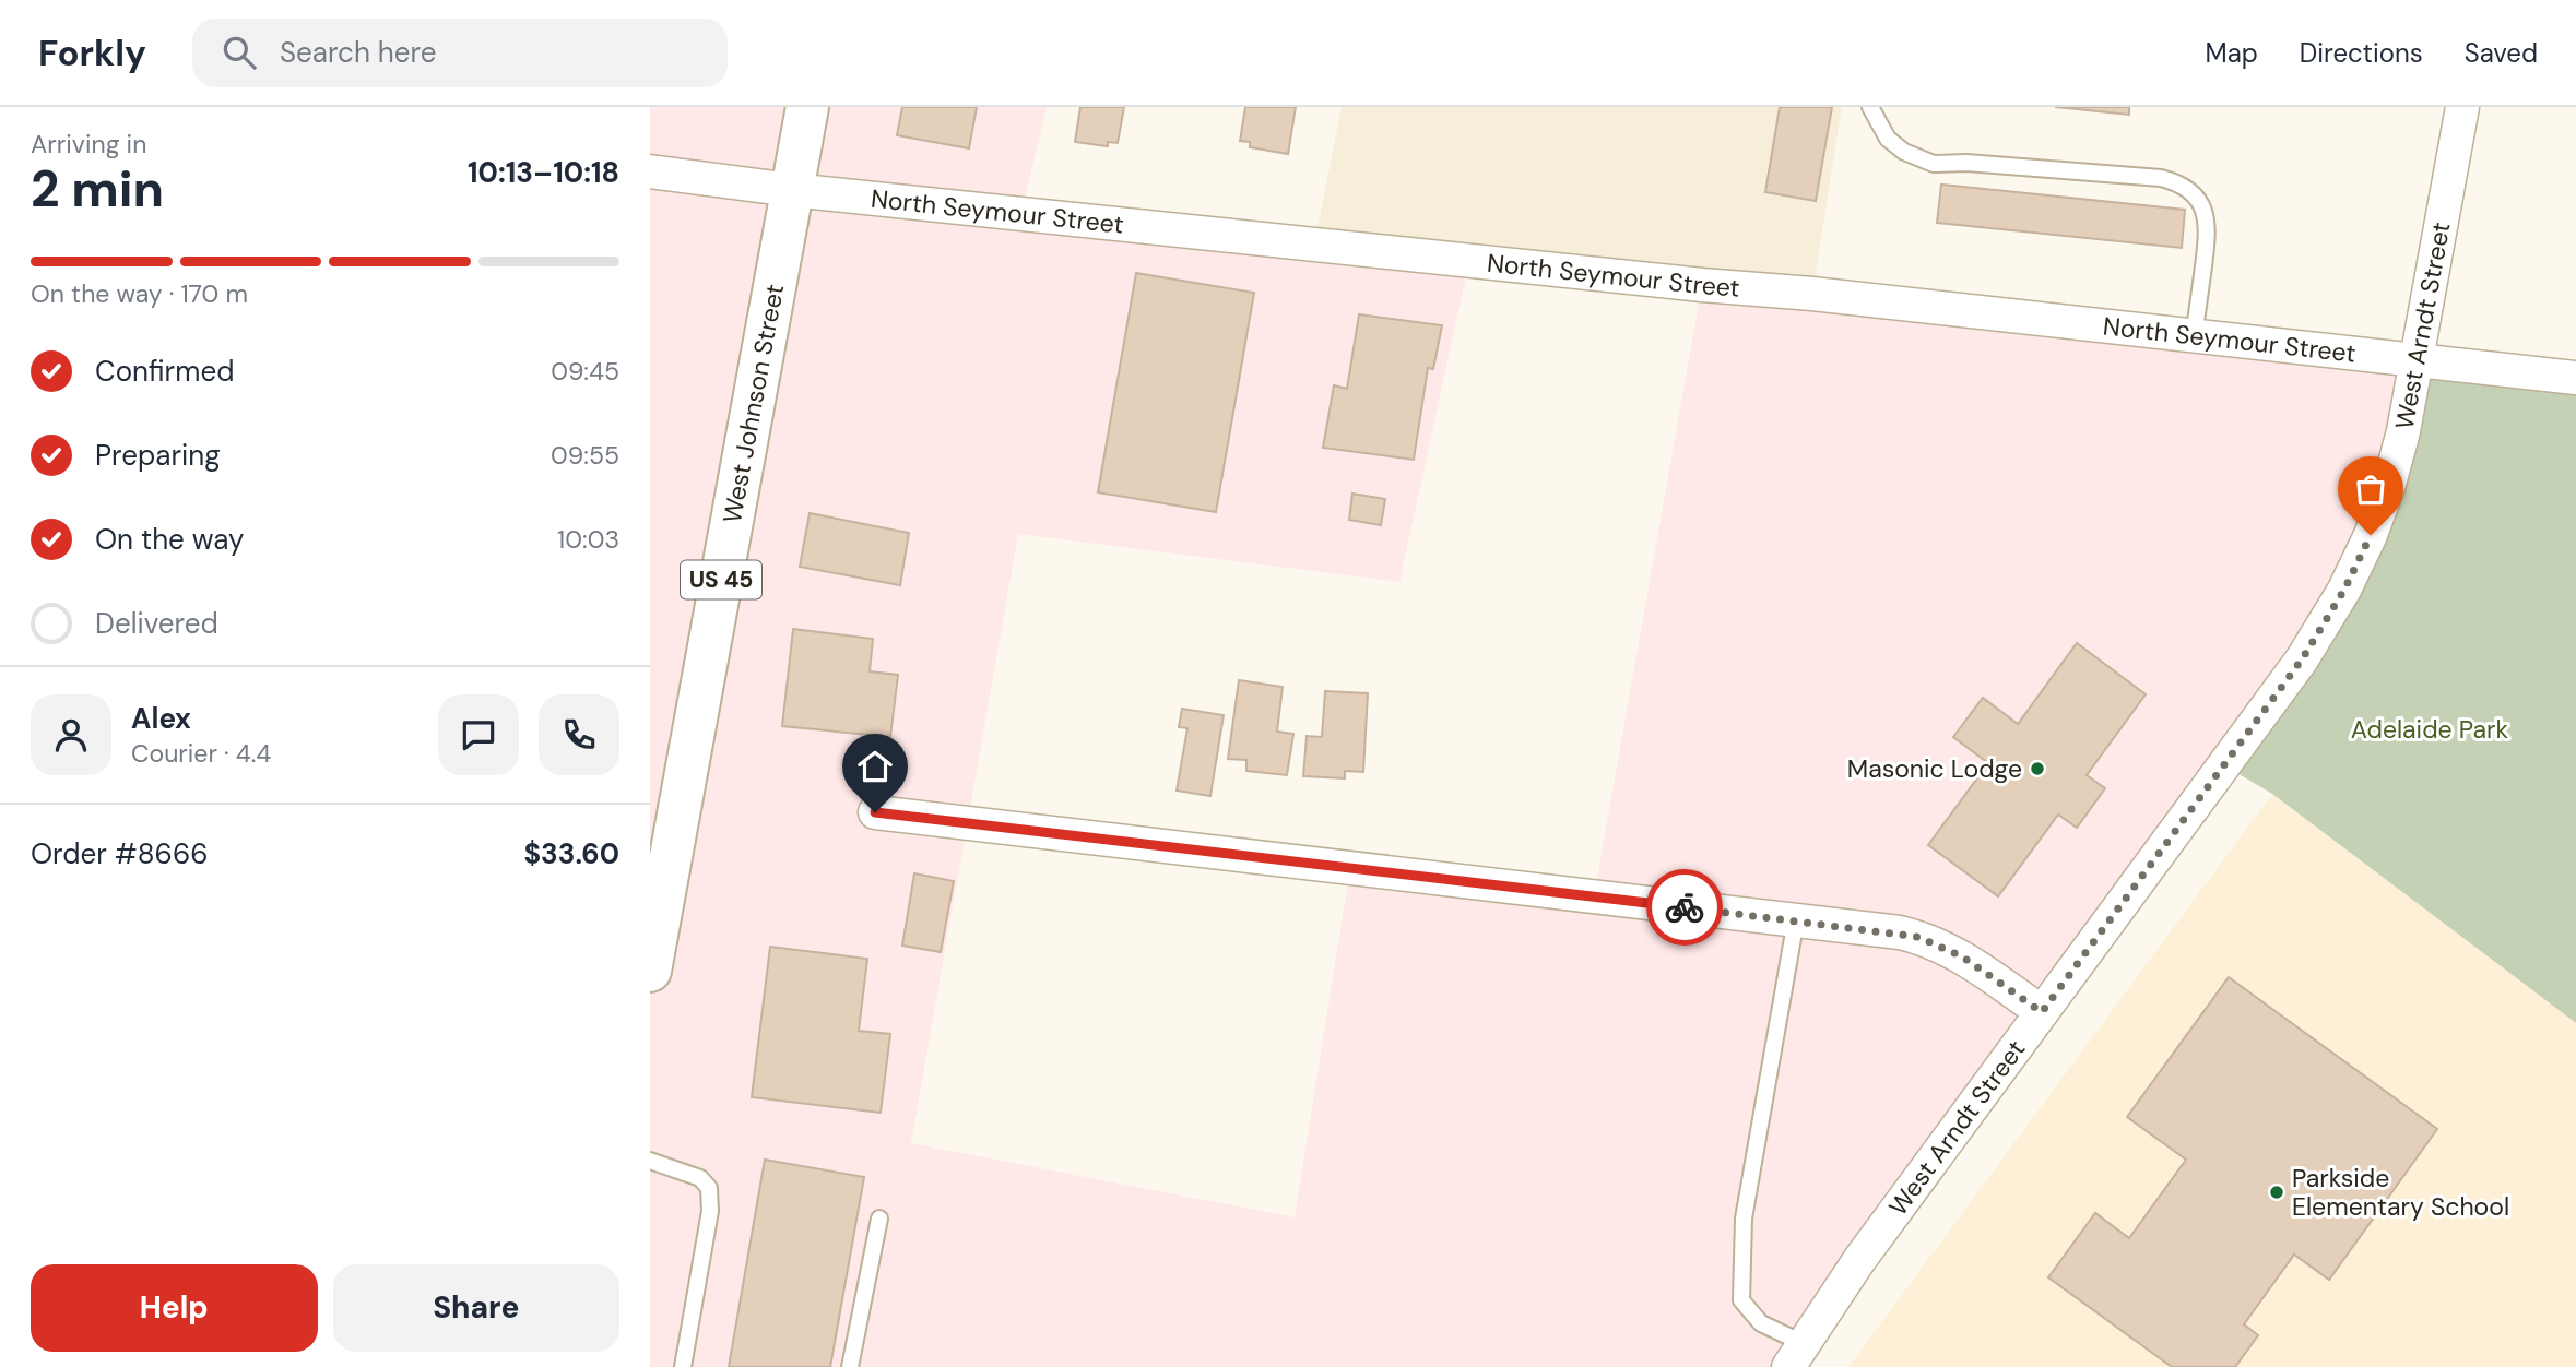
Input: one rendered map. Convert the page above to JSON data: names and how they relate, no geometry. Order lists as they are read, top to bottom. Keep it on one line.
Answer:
{"streets":{"main road":["West Johnson Street","US 45"],"street":["North Seymour Street","West Arndt Street"]},"crossings":[["North Seymour Street","West Arndt Street"],["North Seymour Street","West Johnson Street"]],"parks":["Adelaide Park"],"places":["Masonic Lodge","Parkside Elementary School"],"page":{"header":"Forkly","search":"Search here","nav":["Map","Directions","Saved"],"heading":["2 min","Arriving in","10:13–10:18"],"panel":["Alex","Courier · 4.4","Order #8666","$33.60"],"bar":"On the way · 170 m","list":[["Confirmed","09:45"],["Preparing","09:55"],["On the way","10:03"],"Delivered"],"buttons":["Help","Share"]}}
